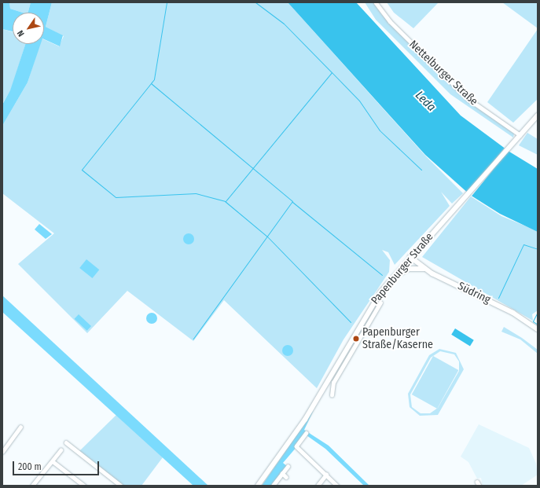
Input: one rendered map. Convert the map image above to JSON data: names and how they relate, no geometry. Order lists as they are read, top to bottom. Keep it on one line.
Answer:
{"streets":{"main road":["Papenburger Straße","Südring"],"street":["Nettelburger Straße"]},"crossings":[["Nettelburger Straße","Papenburger Straße"],["Papenburger Straße","Südring"]],"water":["Leda"],"places":["Papenburger Straße/Kaserne"],"scale_bar":"200 m","north":"bottom left"}
